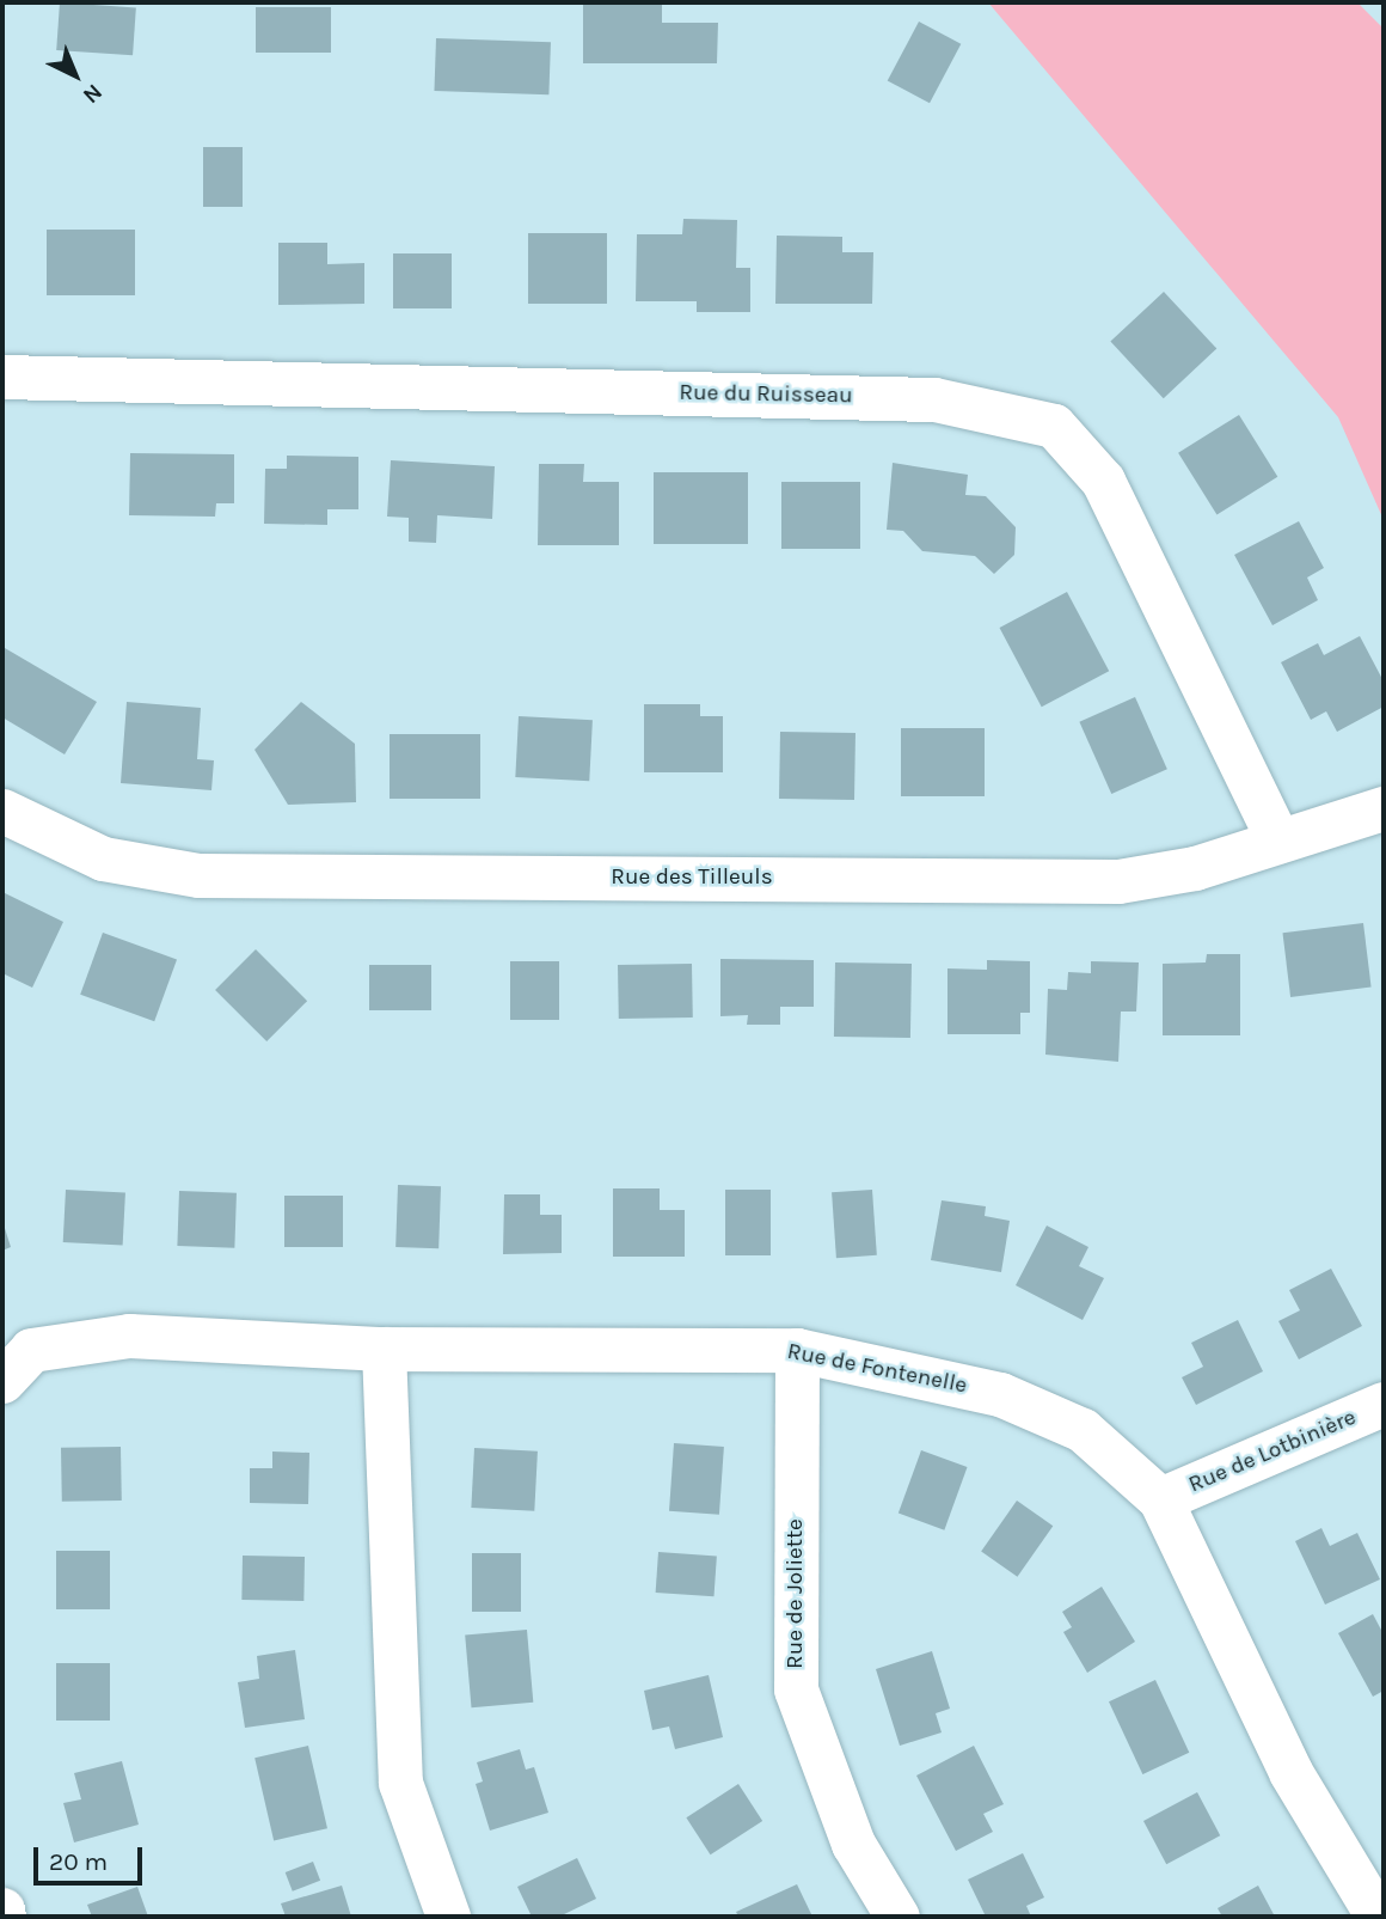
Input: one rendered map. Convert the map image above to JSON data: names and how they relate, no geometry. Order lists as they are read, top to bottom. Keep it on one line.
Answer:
{"streets":{"street":["Rue du Ruisseau","Rue des Tilleuls","Rue de Fontenelle","Rue de Lotbinière","Rue de Joliette"]},"crossings":[["Rue du Ruisseau","Rue des Tilleuls"],["Rue de Fontenelle","Rue de Lotbinière"],["Rue de Fontenelle","Rue de Joliette"]],"scale_bar":"20 m","north":"bottom right"}
